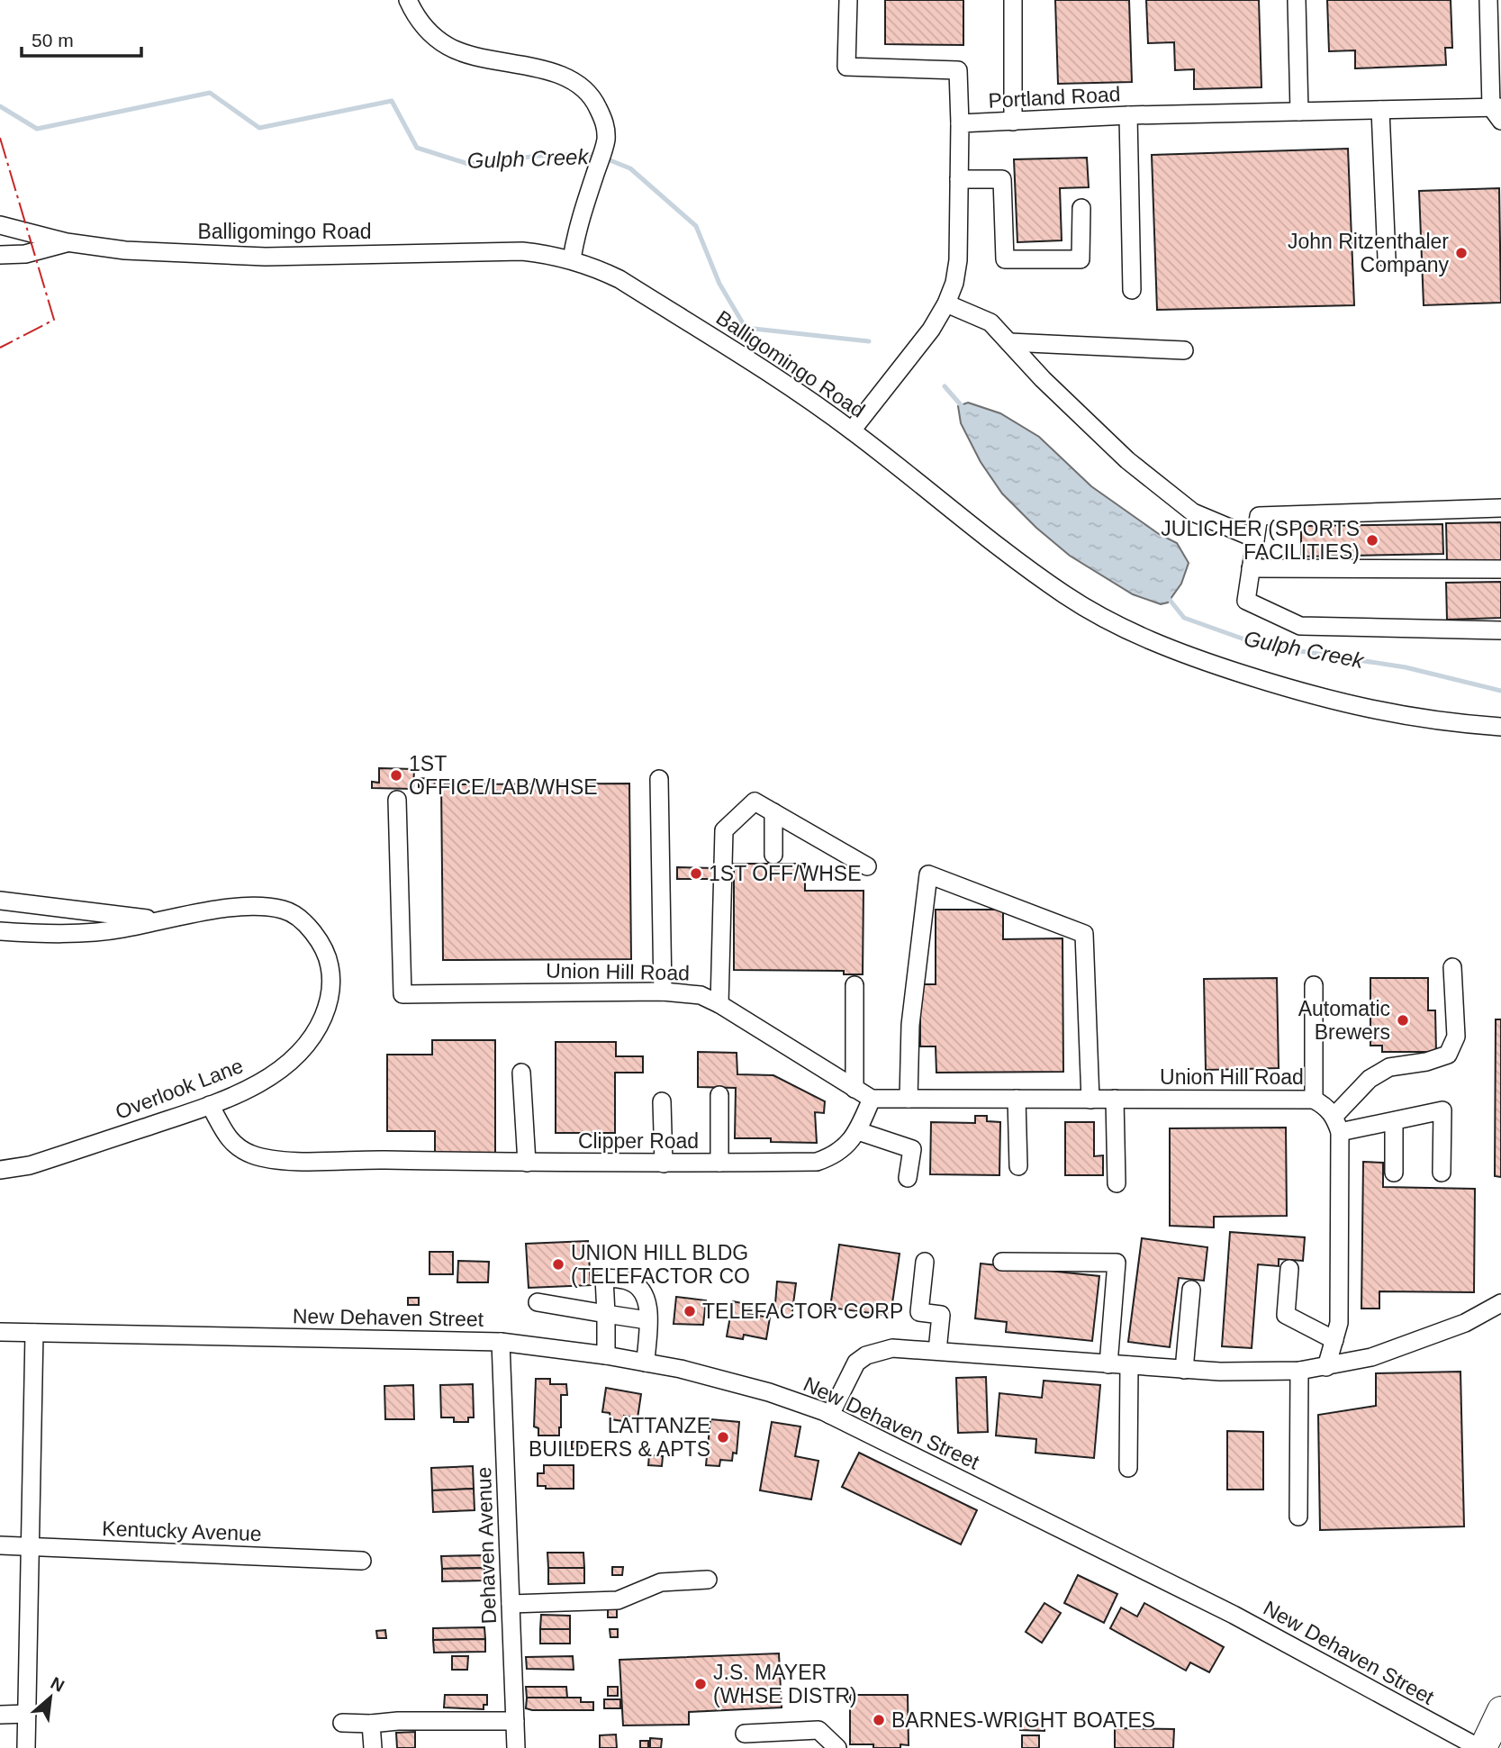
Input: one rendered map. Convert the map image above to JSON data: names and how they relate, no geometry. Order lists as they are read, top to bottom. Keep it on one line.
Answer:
{"streets":{"street":["Portland Road","Balligomingo Road","Union Hill Road","Overlook Lane","Clipper Road","New Dehaven Street","Kentucky Avenue","Dehaven Avenue"]},"crossings":[["Union Hill Road","Clipper Road"],["Overlook Lane","Clipper Road"],["New Dehaven Street","Dehaven Avenue"]],"water":["Gulph Creek"],"places":["John Ritzenthaler Company","JULICHER (SPORTS FACILITIES)","1ST OFFICE/LAB/WHSE","1ST OFF/WHSE","Automatic Brewers","UNION HILL BLDG (TELEFACTOR CO","TELEFACTOR CORP","LATTANZE BUILDERS & APTS","J.S. MAYER (WHSE DISTR)","BARNES-WRIGHT BOATES"],"scale_bar":"50 m","north":"top right"}
